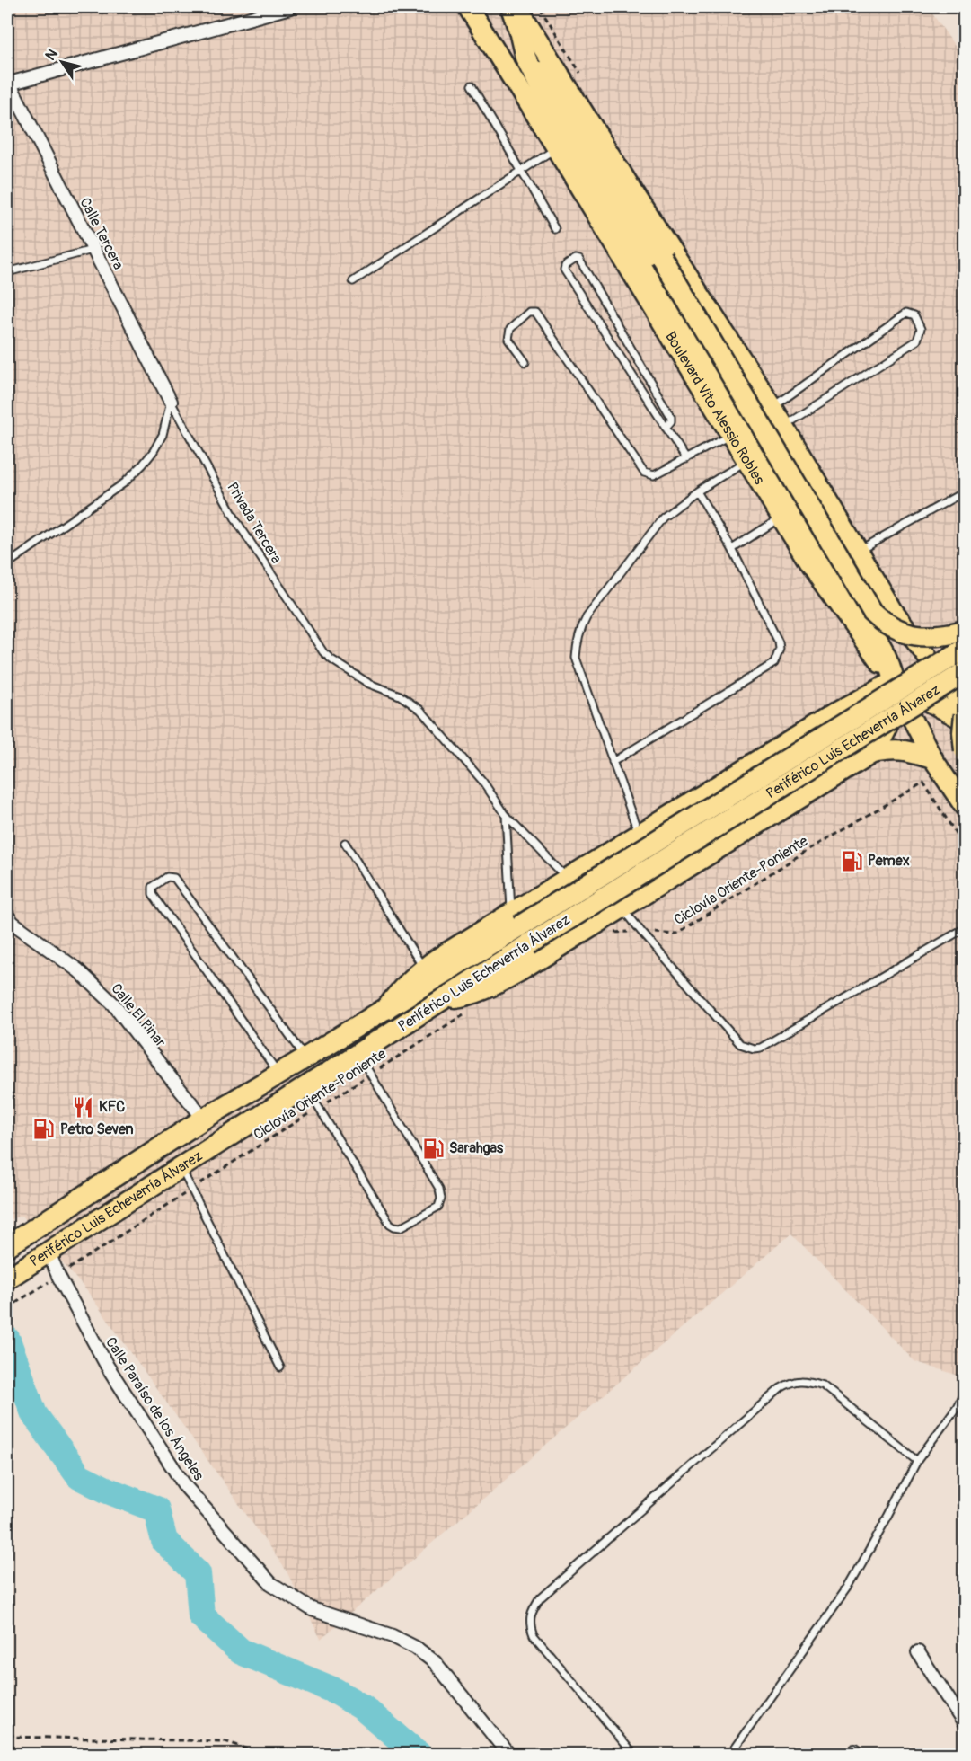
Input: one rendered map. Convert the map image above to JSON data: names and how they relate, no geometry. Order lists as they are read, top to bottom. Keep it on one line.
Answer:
{"streets":{"highway":["Periférico Luis Echeverría Álvarez"],"main road":["Boulevard Vito Alessio Robles"],"street":["Calle Tercera","Calle El Pinar","Calle Paraíso de los Ángeles"],"lane":["Privada Tercera"],"path":["Ciclovía Oriente-Poniente"]},"crossings":[["Calle Tercera","Privada Tercera"],["Periférico Luis Echeverría Álvarez","Calle El Pinar"],["Periférico Luis Echeverría Álvarez","Calle Paraíso de los Ángeles"],["Ciclovía Oriente-Poniente","Calle Paraíso de los Ángeles"]],"places":{"fuel station":["Pemex","Petro Seven","Sarahgas"],"restaurant":["KFC"]},"north":"top left"}
